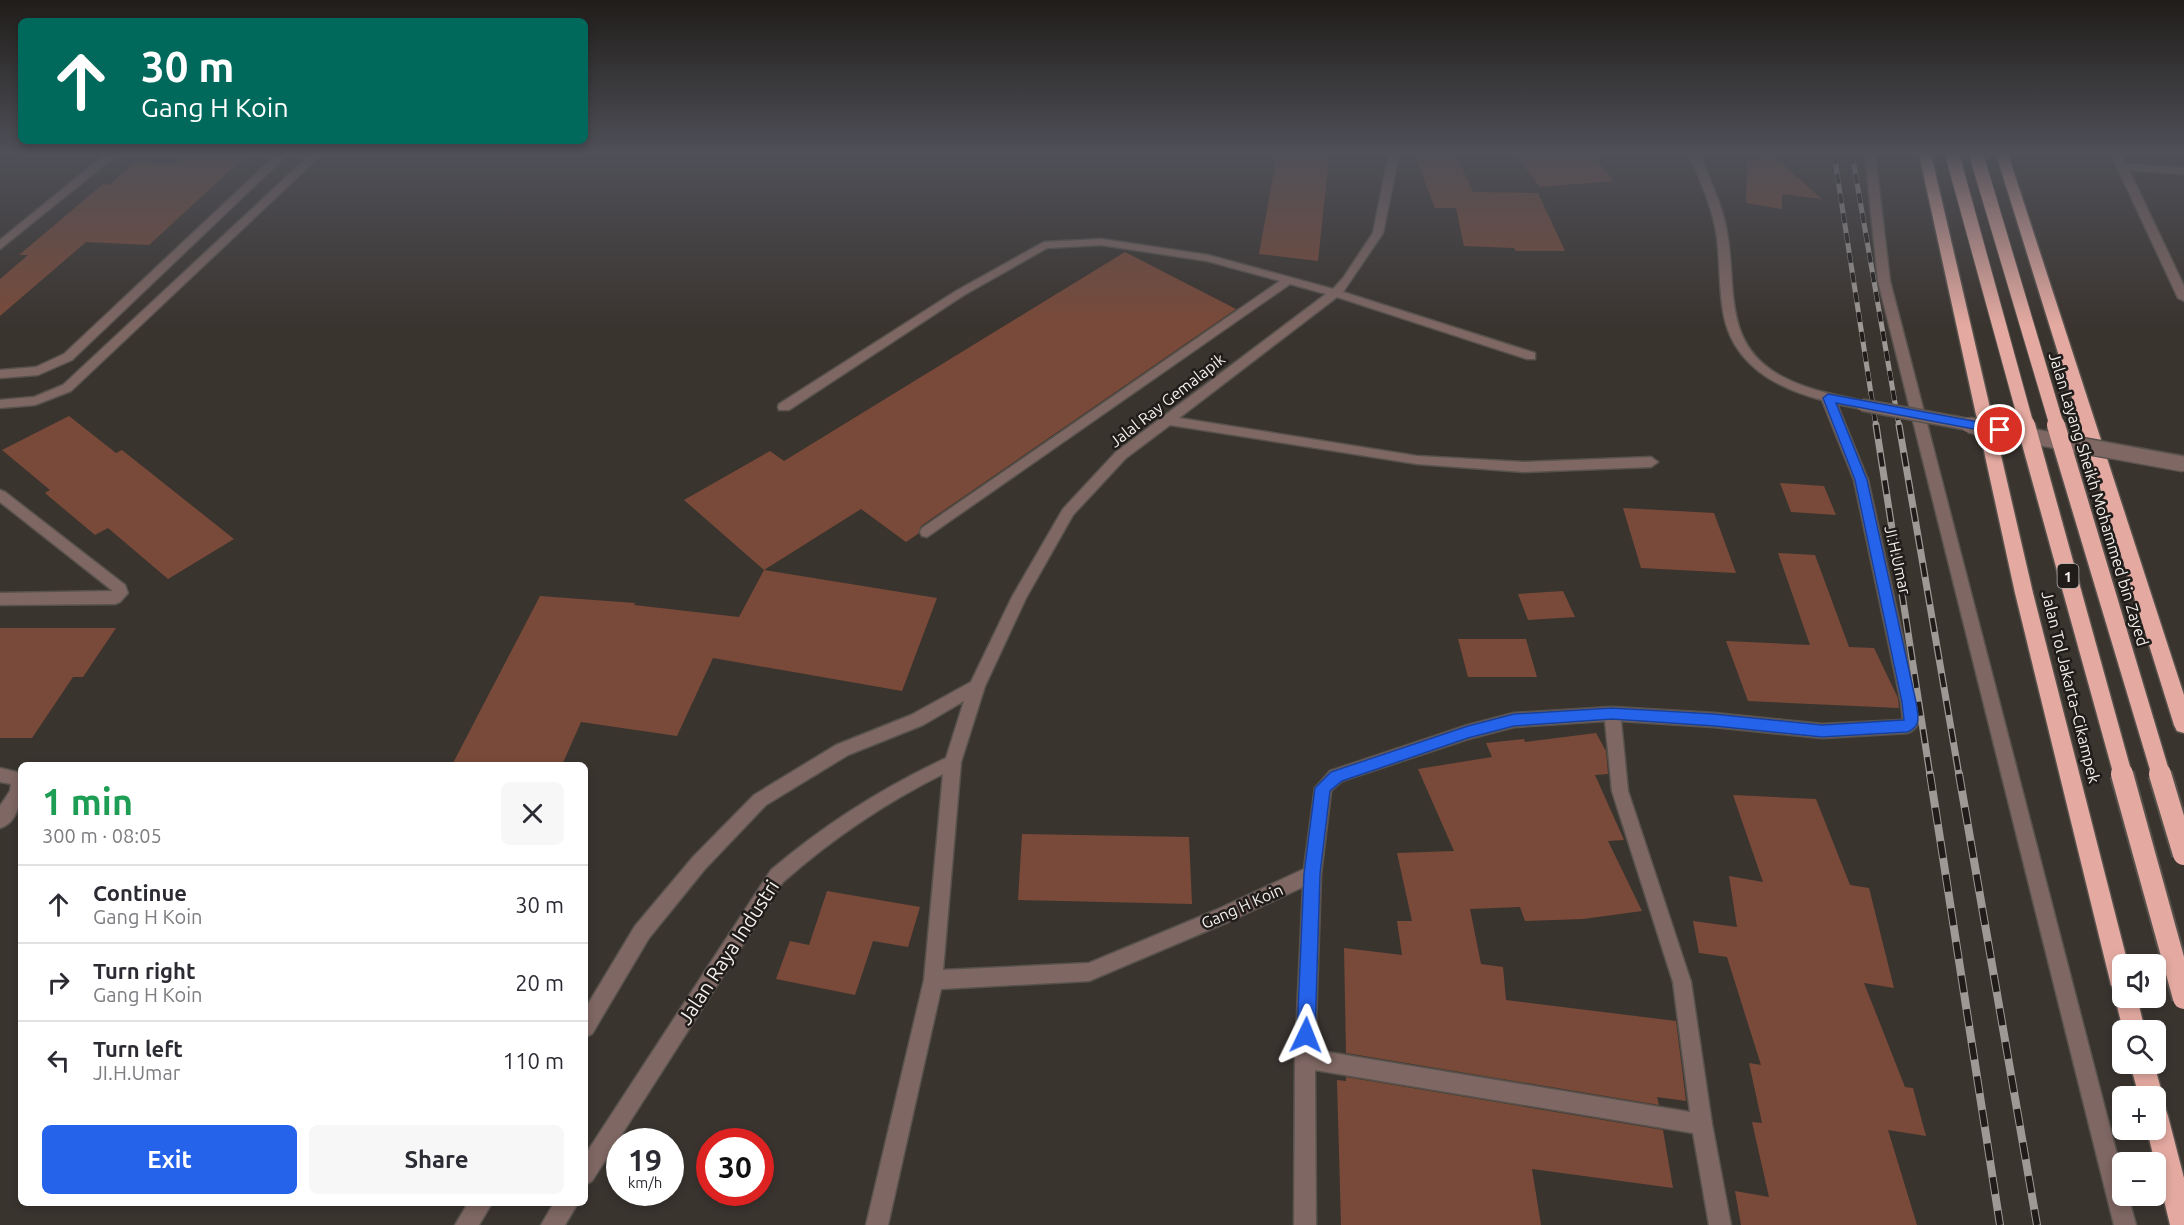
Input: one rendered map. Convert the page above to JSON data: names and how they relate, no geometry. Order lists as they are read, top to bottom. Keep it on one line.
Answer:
{"streets":{"highway":["Jalan Layang Sheikh Mohammed bin Zayed","1","Jalan Tol Jakarta–Cikampek"],"street":["Jalal Ray Gemalapik","JI.H.Umar","Gang H Koin","Jalan Raya Industri"]},"crossings":[["Jalal Ray Gemalapik","Gang H Koin"],["Jalal Ray Gemalapik","Jalan Raya Industri"]],"page":{"turn":["30 m","Gang H Koin"],"heading":["1 min","300 m · 08:05"],"list":[{"name":"Continue","note":"Gang H Koin","value":"30 m"},{"name":"Turn right","note":"Gang H Koin","value":"20 m"},{"name":"Turn left","note":"JI.H.Umar","value":"110 m"}],"map_buttons":["+","−"],"buttons":["Exit","Share"],"speed":"19 km/h","limit":"30"}}
